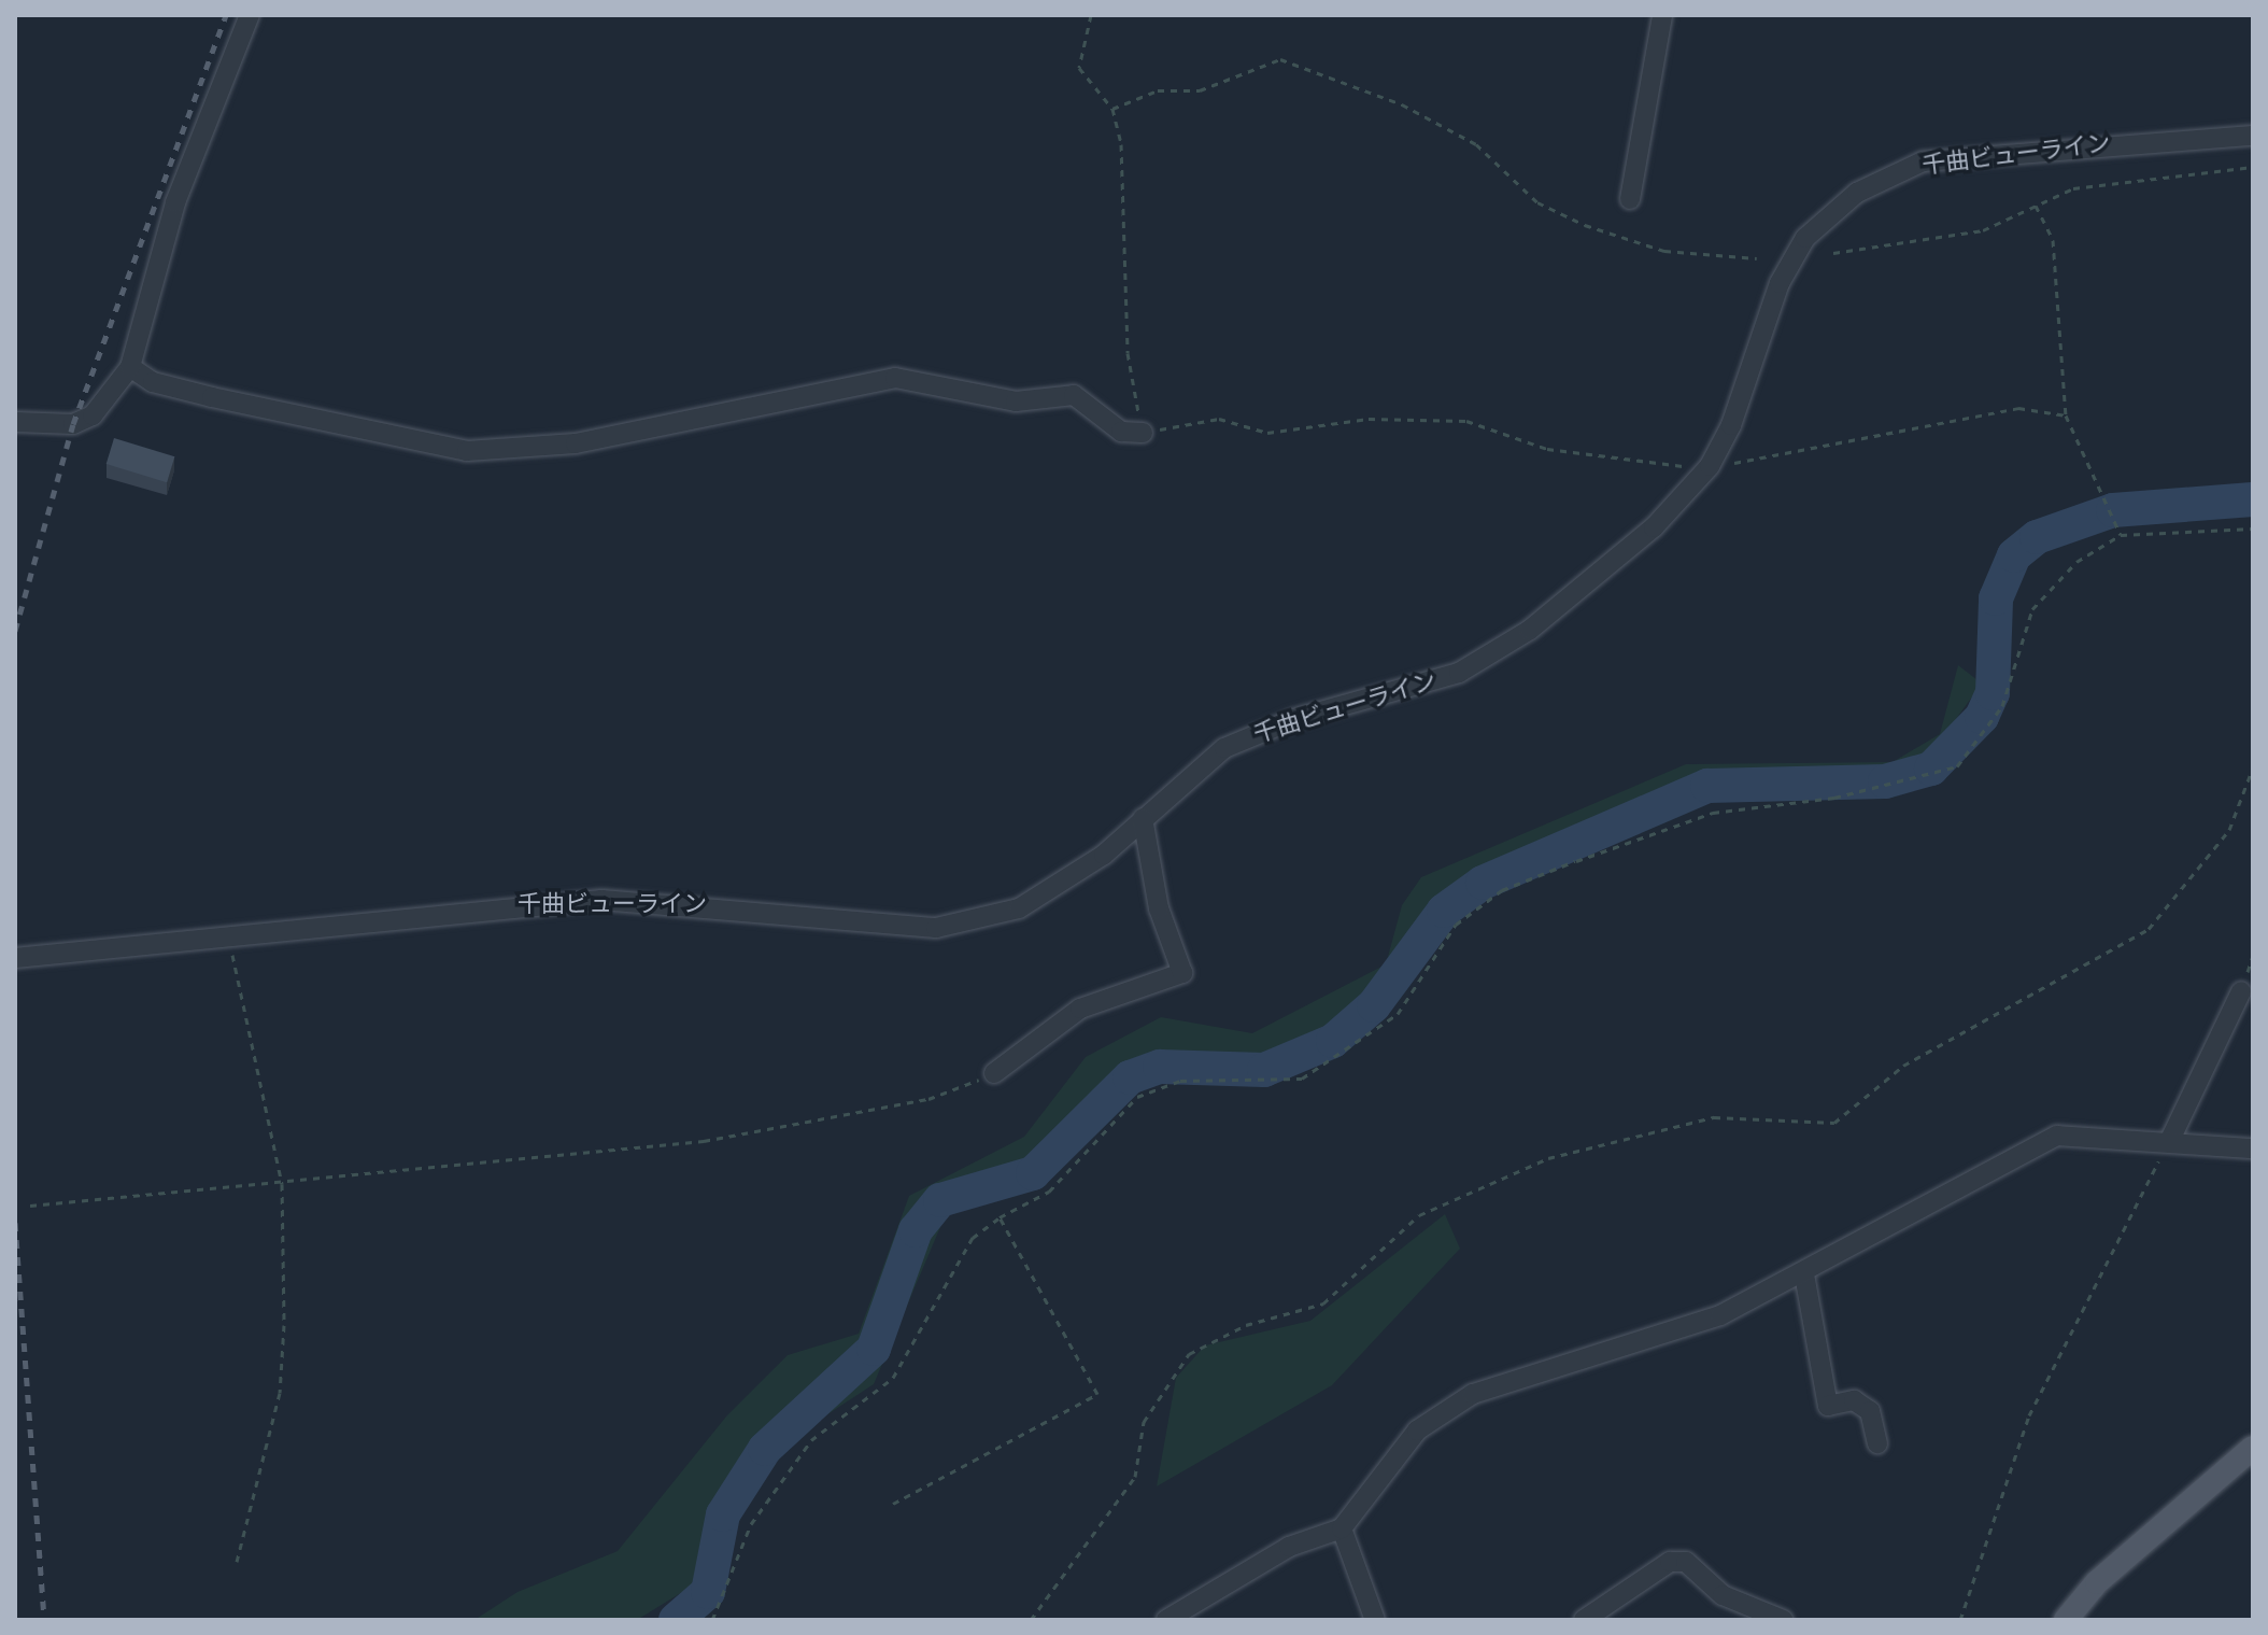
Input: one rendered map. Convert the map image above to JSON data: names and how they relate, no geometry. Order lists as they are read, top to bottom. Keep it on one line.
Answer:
{"streets":{"street":["千曲ビューライン"]}}
